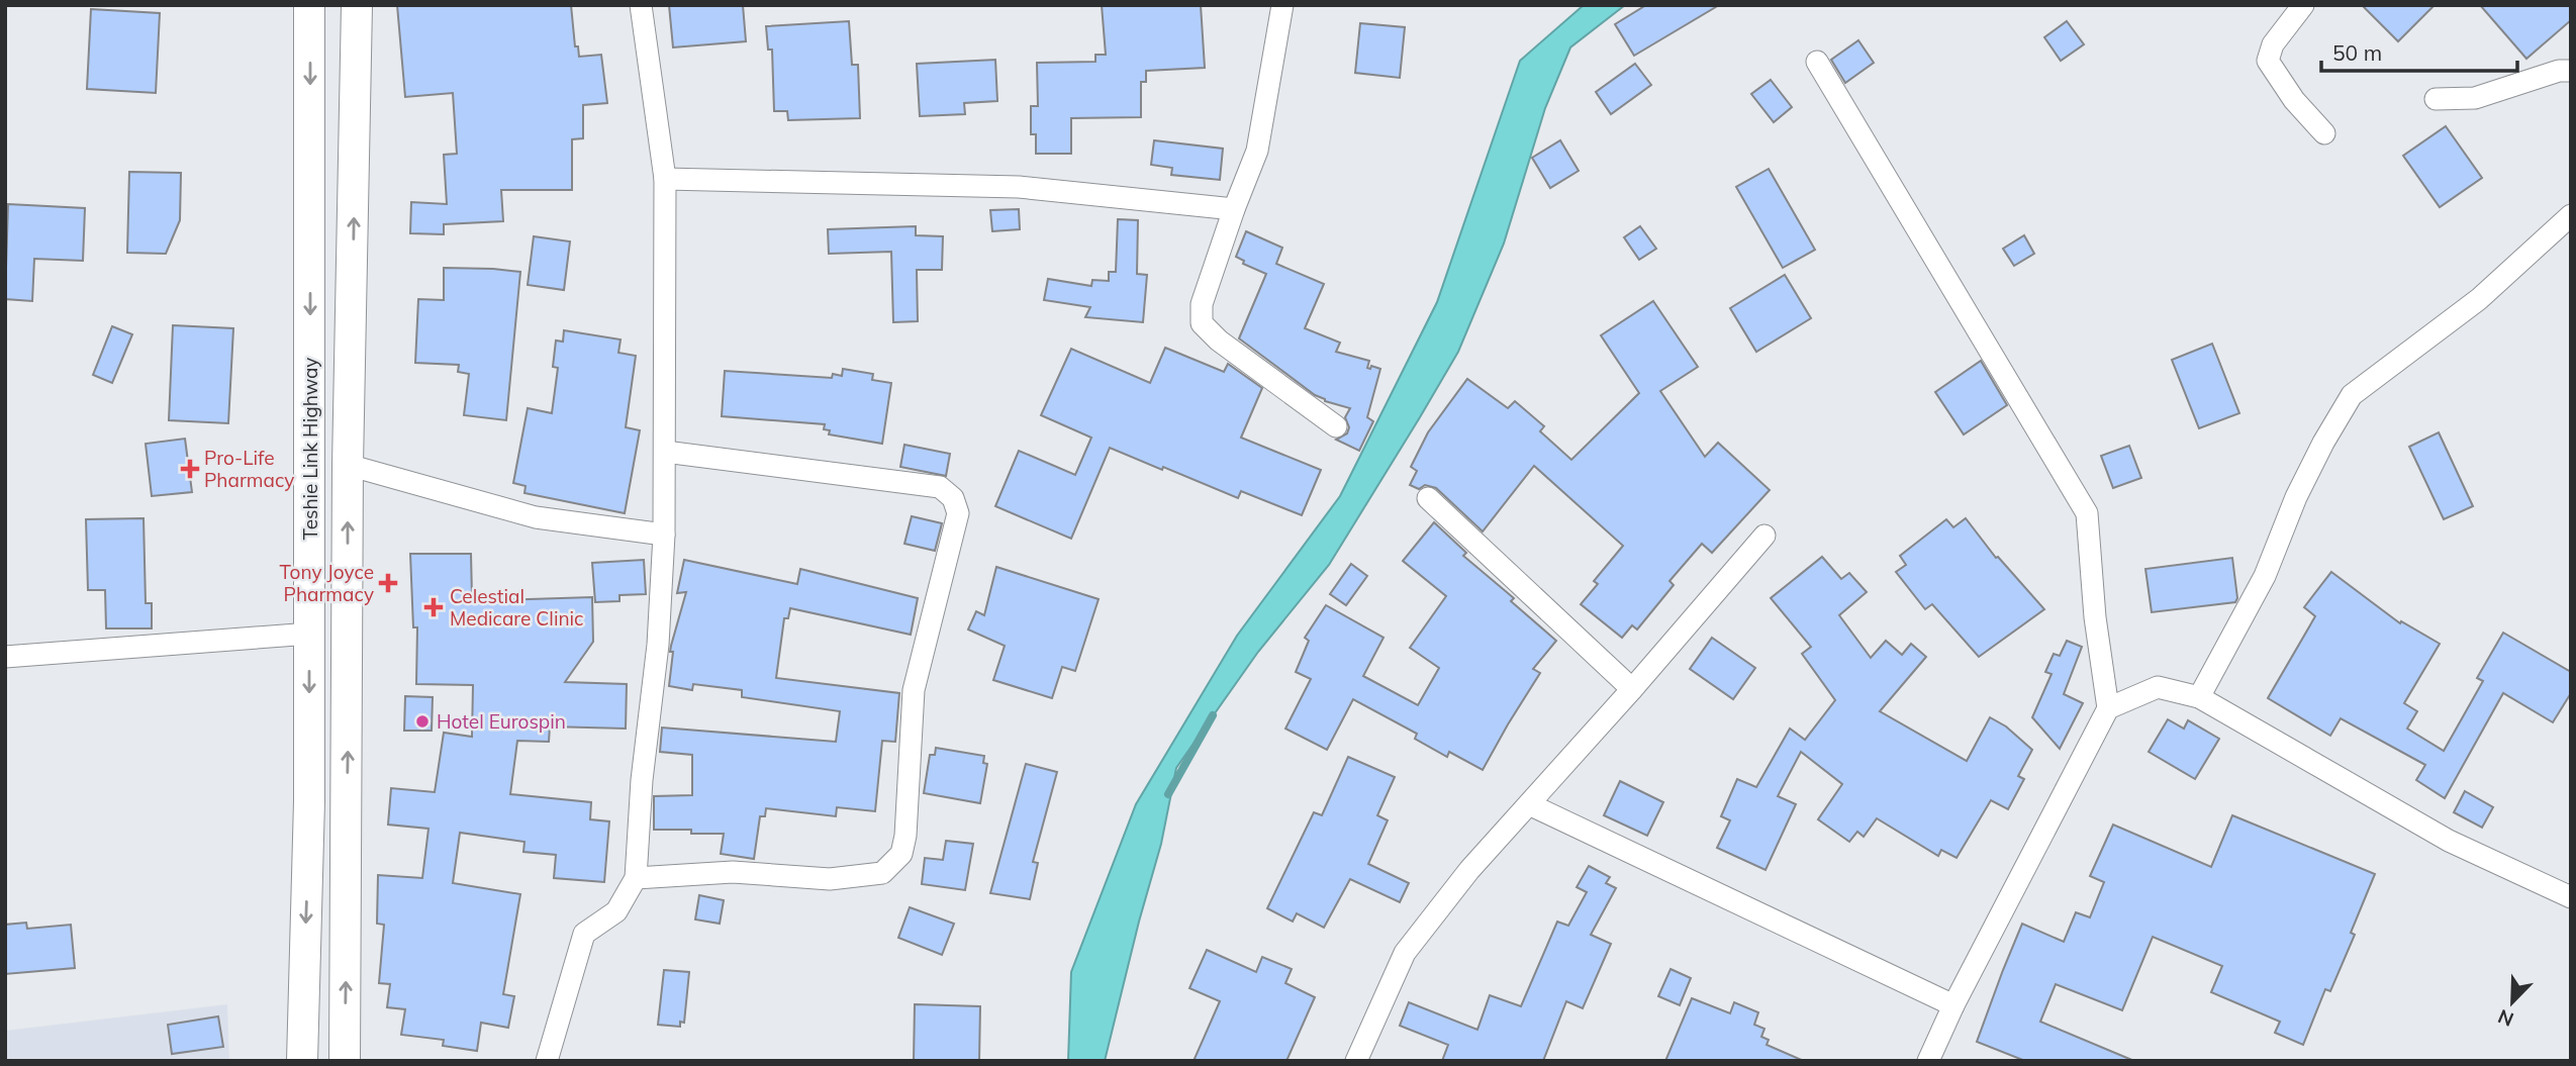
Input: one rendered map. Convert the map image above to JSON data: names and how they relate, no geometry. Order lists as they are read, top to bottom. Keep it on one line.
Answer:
{"streets":{"main road":["Teshie Link Highway"]},"places":{"health":["Pro-Life Pharmacy","Tony Joyce Pharmacy","Celestial Medicare Clinic"],"other":["Hotel Eurospin"]},"scale_bar":"50 m","north":"bottom left"}
